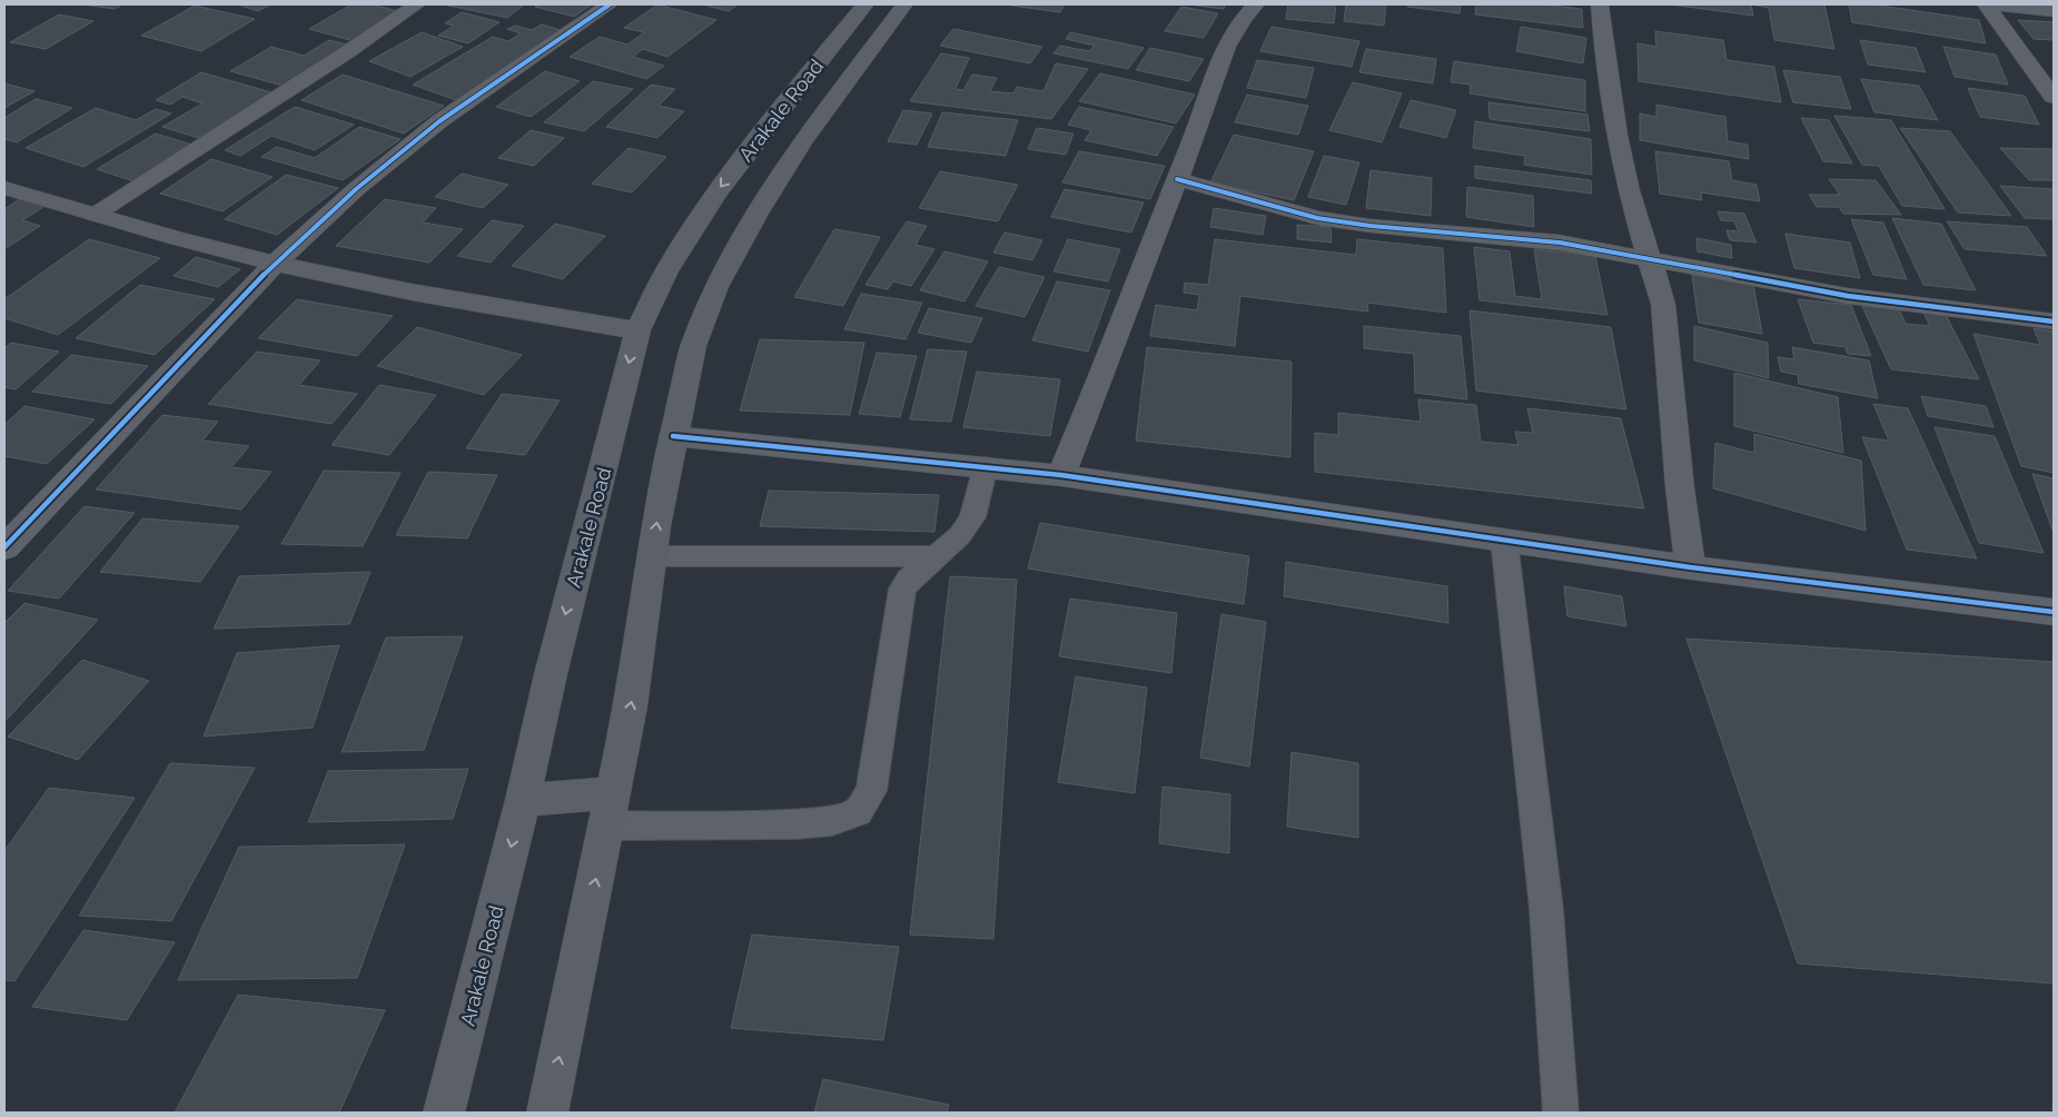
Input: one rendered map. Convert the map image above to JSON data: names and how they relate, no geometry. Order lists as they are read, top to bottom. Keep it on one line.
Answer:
{"streets":{"main road":["Arakale Road"]}}
